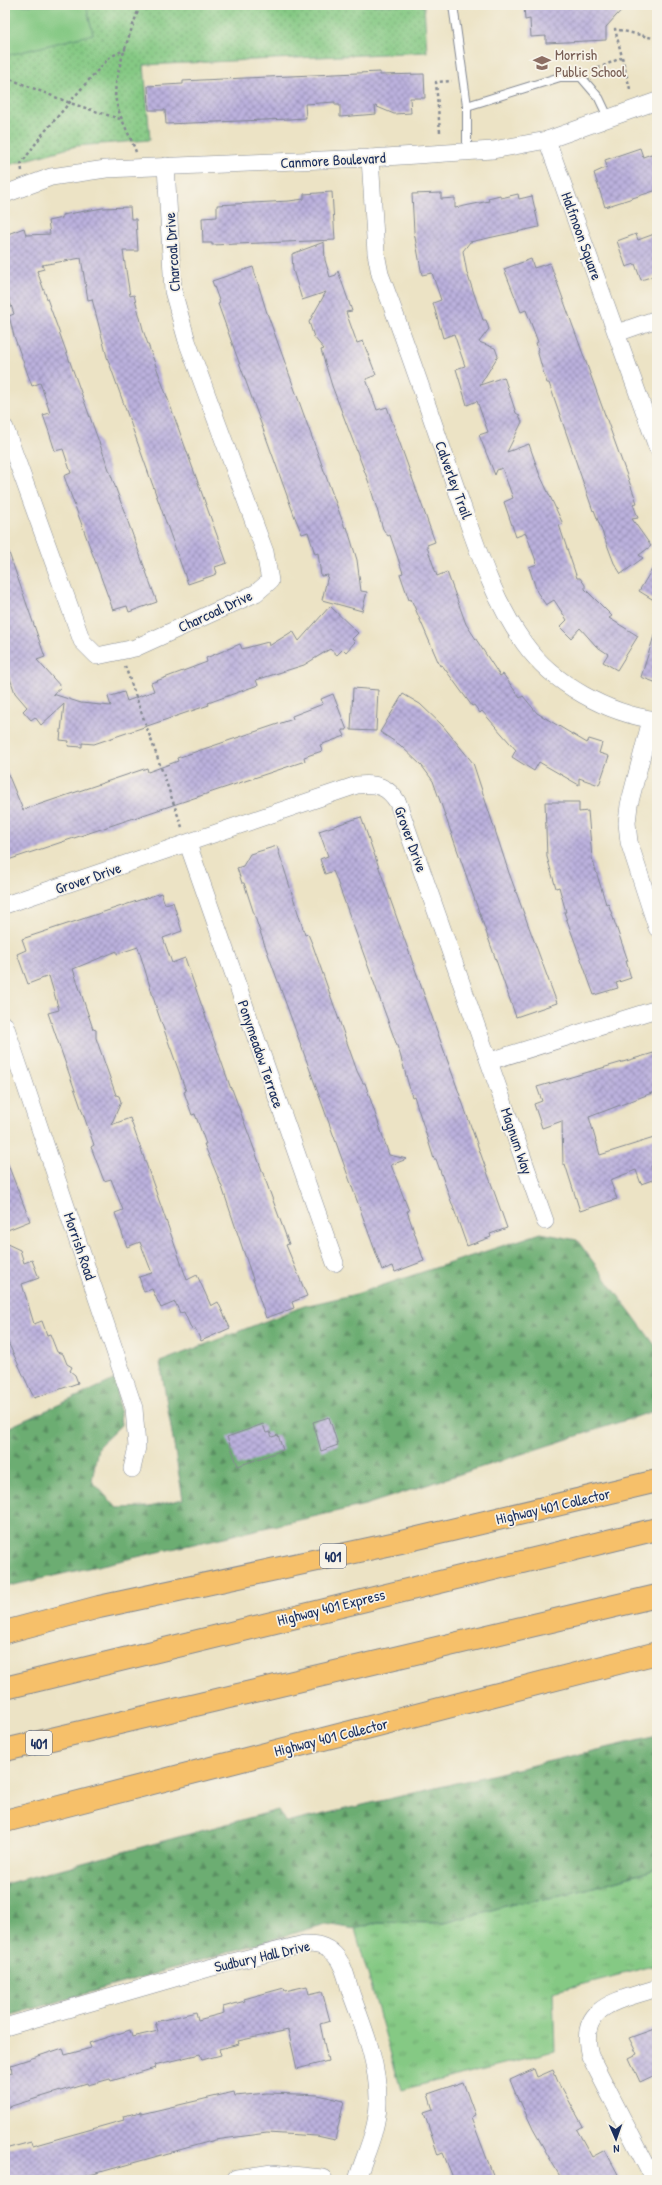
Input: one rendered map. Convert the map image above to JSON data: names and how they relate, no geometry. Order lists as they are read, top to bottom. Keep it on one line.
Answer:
{"streets":{"highway":["Highway 401 Collector","401","Highway 401 Express"],"street":["Canmore Boulevard","Halfmoon Square","Charcoal Drive","Calverley Trail","Grover Drive","Ponymeadow Terrace","Magnum Way","Morrish Road","Sudbury Hall Drive"]},"crossings":[["Canmore Boulevard","Halfmoon Square"],["Canmore Boulevard","Charcoal Drive"],["Canmore Boulevard","Calverley Trail"],["Grover Drive","Ponymeadow Terrace"],["Grover Drive","Magnum Way"]],"places":{"school or university":["Morrish Public School"]},"north":"bottom"}
